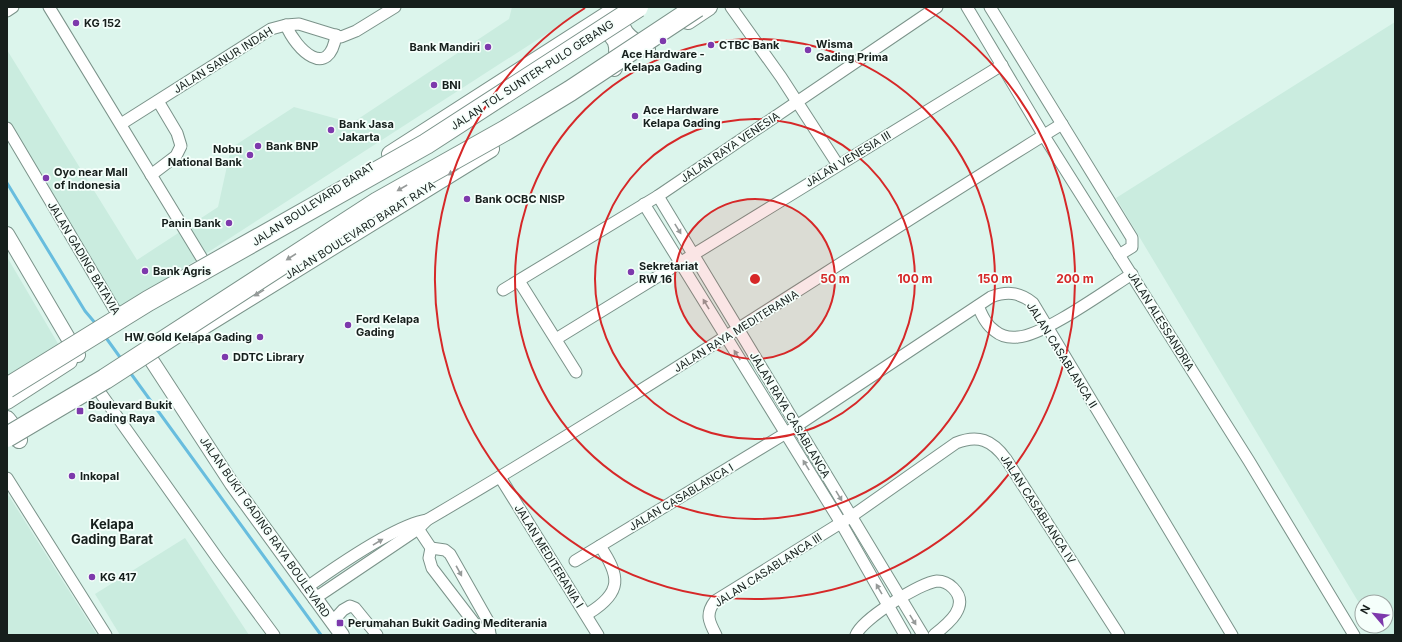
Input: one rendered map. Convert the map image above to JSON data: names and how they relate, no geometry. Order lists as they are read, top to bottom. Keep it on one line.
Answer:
{"streets":{"highway":["JALAN TOL SUNTER–PULO GEBANG"],"main road":["JALAN BOULEVARD BARAT","JALAN BOULEVARD BARAT RAYA"],"street":["JALAN SANUR INDAH","JALAN RAYA VENESIA","JALAN VENESIA III","JALAN GADING BATAVIA","JALAN ALESSANDRIA","JALAN RAYA MEDITERANIA","JALAN CASABLANCA II","JALAN RAYA CASABLANCA","JALAN CASABLANCA I","JALAN CASABLANCA IV","JALAN BUKIT GADING RAYA BOULEVARD","JALAN MEDITERANIA I","JALAN CASABLANCA III"]},"crossings":[["JALAN RAYA VENESIA","JALAN RAYA CASABLANCA"],["JALAN VENESIA III","JALAN ALESSANDRIA"],["JALAN VENESIA III","JALAN RAYA CASABLANCA"],["JALAN BOULEVARD BARAT","JALAN GADING BATAVIA"],["JALAN BOULEVARD BARAT RAYA","JALAN BUKIT GADING RAYA BOULEVARD"],["JALAN ALESSANDRIA","JALAN RAYA MEDITERANIA"],["JALAN RAYA MEDITERANIA","JALAN RAYA CASABLANCA"],["JALAN RAYA MEDITERANIA","JALAN BUKIT GADING RAYA BOULEVARD"],["JALAN RAYA MEDITERANIA","JALAN MEDITERANIA I"],["JALAN CASABLANCA II","JALAN RAYA CASABLANCA"],["JALAN CASABLANCA II","JALAN CASABLANCA I"],["JALAN RAYA CASABLANCA","JALAN CASABLANCA I"],["JALAN RAYA CASABLANCA","JALAN CASABLANCA IV"],["JALAN RAYA CASABLANCA","JALAN CASABLANCA III"],["JALAN CASABLANCA IV","JALAN CASABLANCA III"]],"one_way":["JALAN BOULEVARD BARAT RAYA"],"districts":["Kelapa Gading Barat"],"places":{"other":["KG 152","Ace Hardware - Kelapa Gading","CTBC Bank","Bank Mandiri","Wisma Gading Prima","BNI","Ace Hardware Kelapa Gading","Bank Jasa Jakarta","Bank BNP","Nobu National Bank","Oyo near Mall of Indonesia","Bank OCBC NISP","Panin Bank","Bank Agris","Sekretariat RW 16","Ford Kelapa Gading","HW Gold Kelapa Gading","DDTC Library","Inkopal","KG 417"],"transit":["Boulevard Bukit Gading Raya","Perumahan Bukit Gading Mediterania"]},"north":"top left","rings":["50 m","100 m","150 m","200 m"]}
